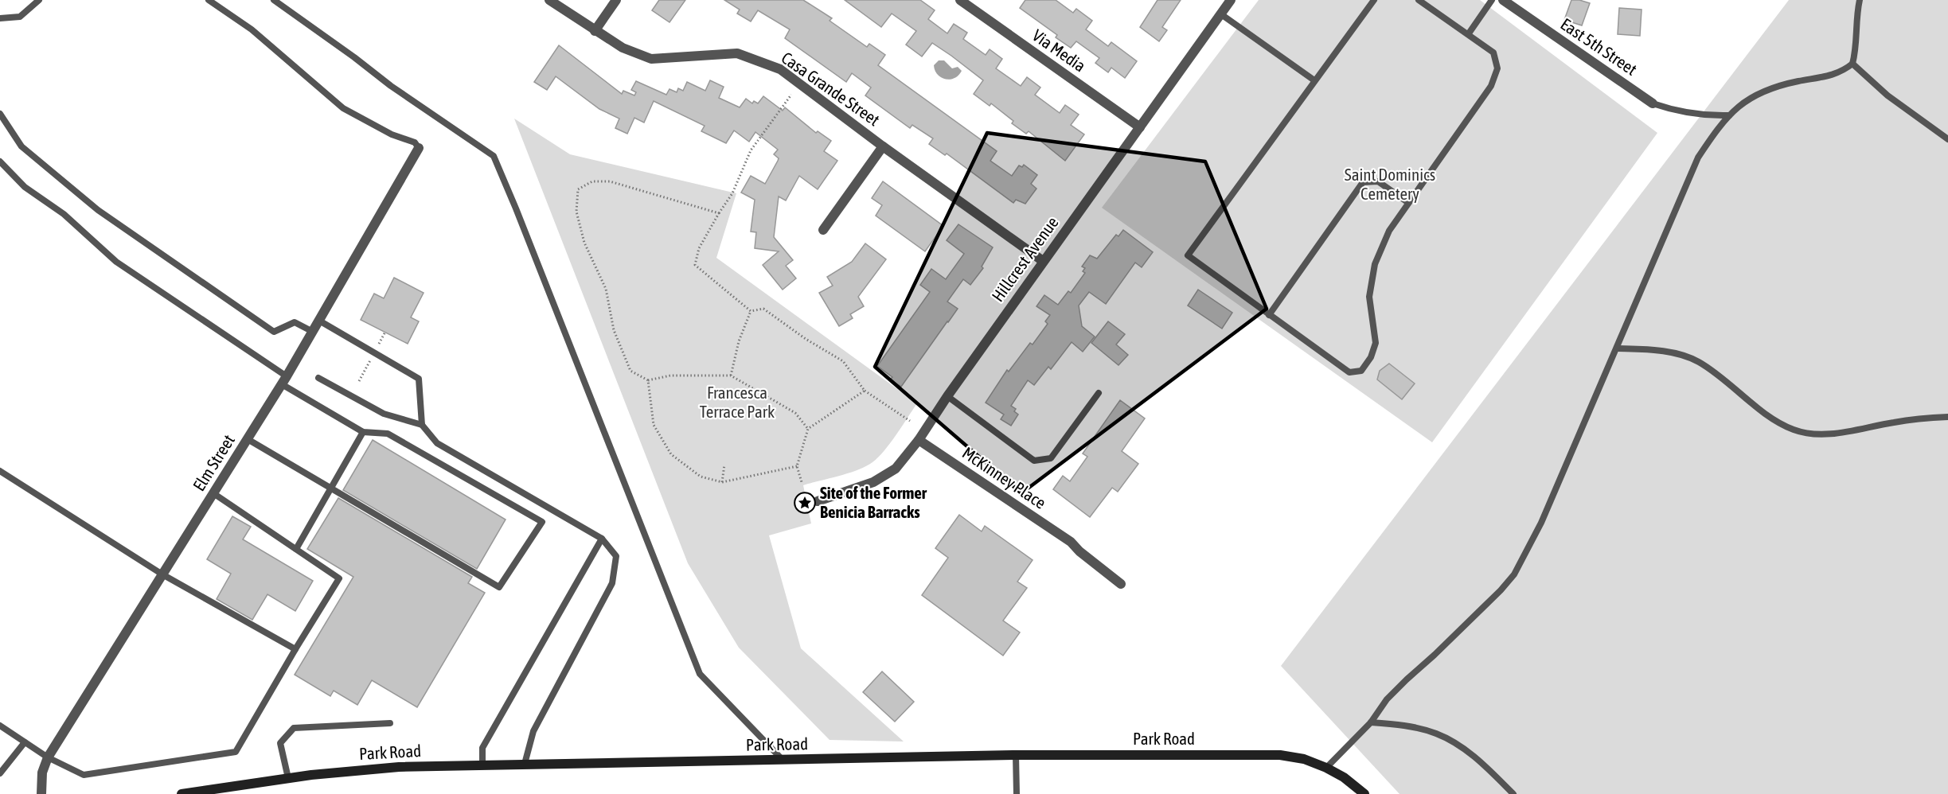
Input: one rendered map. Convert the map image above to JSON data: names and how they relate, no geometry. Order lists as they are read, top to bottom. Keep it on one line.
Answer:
{"streets":{"street":["East 5th Street","Via Media","Casa Grande Street","Hillcrest Avenue","Elm Street","McKinney Place","Park Road"]},"crossings":[["Via Media","Hillcrest Avenue"],["Casa Grande Street","Hillcrest Avenue"],["Hillcrest Avenue","McKinney Place"]],"parks":["Saint Dominics Cemetery","Francesca Terrace Park"],"places":{"place":["Site of the Former Benicia Barracks"]}}
